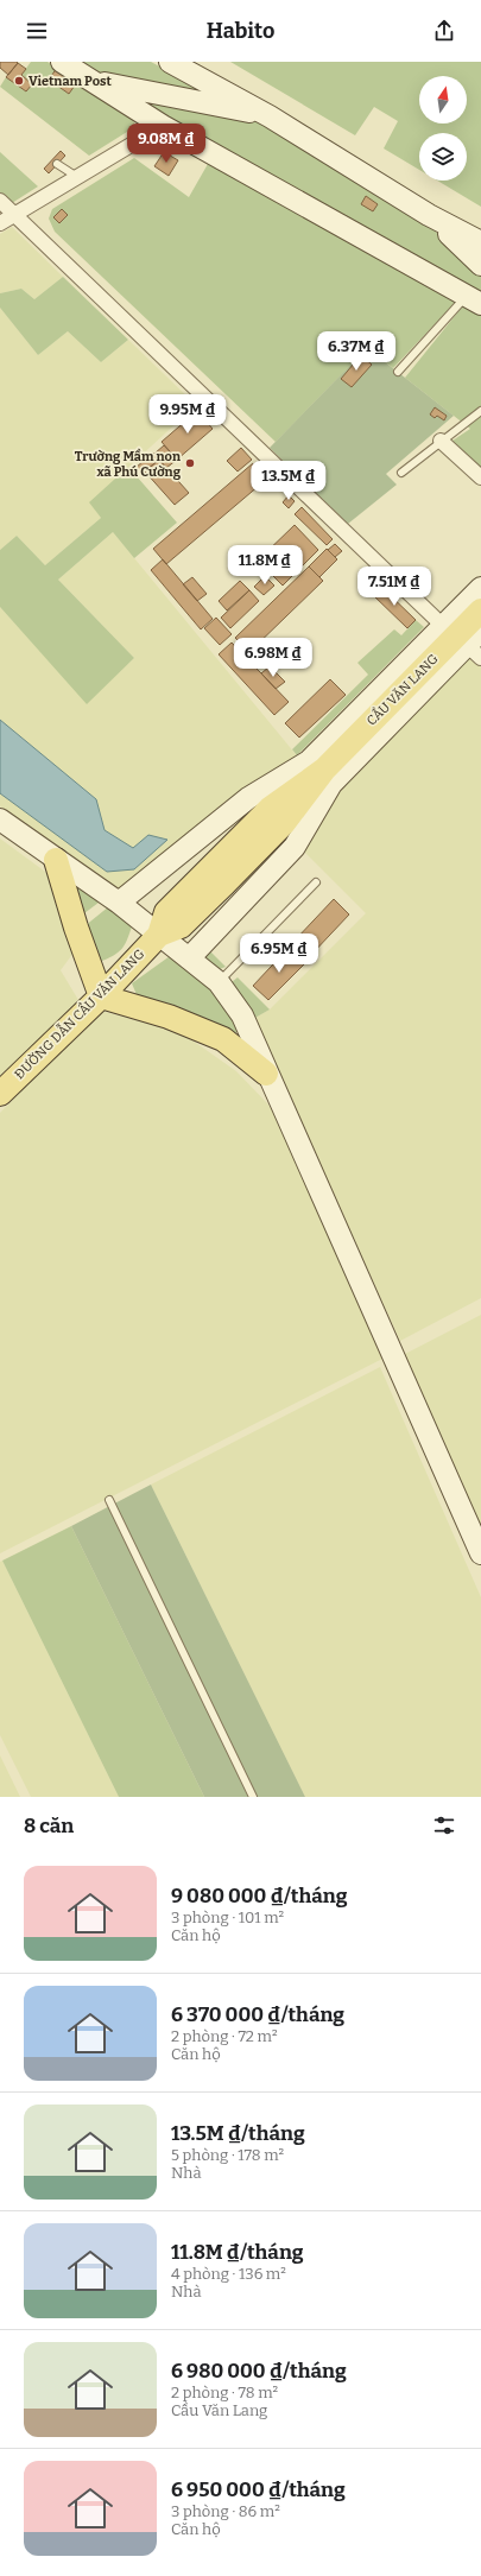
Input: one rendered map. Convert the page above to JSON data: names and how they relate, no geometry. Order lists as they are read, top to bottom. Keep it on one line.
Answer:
{"streets":{"main road":["CẦU VĂN LANG","ĐƯỜNG DẪN CẦU VĂN LANG"]},"places":["Vietnam Post","Trường Mầm non xã Phú Cường"],"north":"top","page":{"header":"Habito","price":["9.08M ₫","6.37M ₫","9.95M ₫","13.5M ₫","11.8M ₫","7.51M ₫","6.98M ₫","6.95M ₫"],"heading":"8 căn","list":[{"name":"9 080 000 ₫/tháng","note":"3 phòng · 101 m² · Căn hộ"},{"name":"6 370 000 ₫/tháng","note":"2 phòng · 72 m² · Căn hộ"},{"name":"13.5M ₫/tháng","note":"5 phòng · 178 m² · Nhà"},{"name":"11.8M ₫/tháng","note":"4 phòng · 136 m² · Nhà"},{"name":"6 980 000 ₫/tháng","note":"2 phòng · 78 m² · Cầu Văn Lang"},{"name":"6 950 000 ₫/tháng","note":"3 phòng · 86 m² · Căn hộ"}]}}
